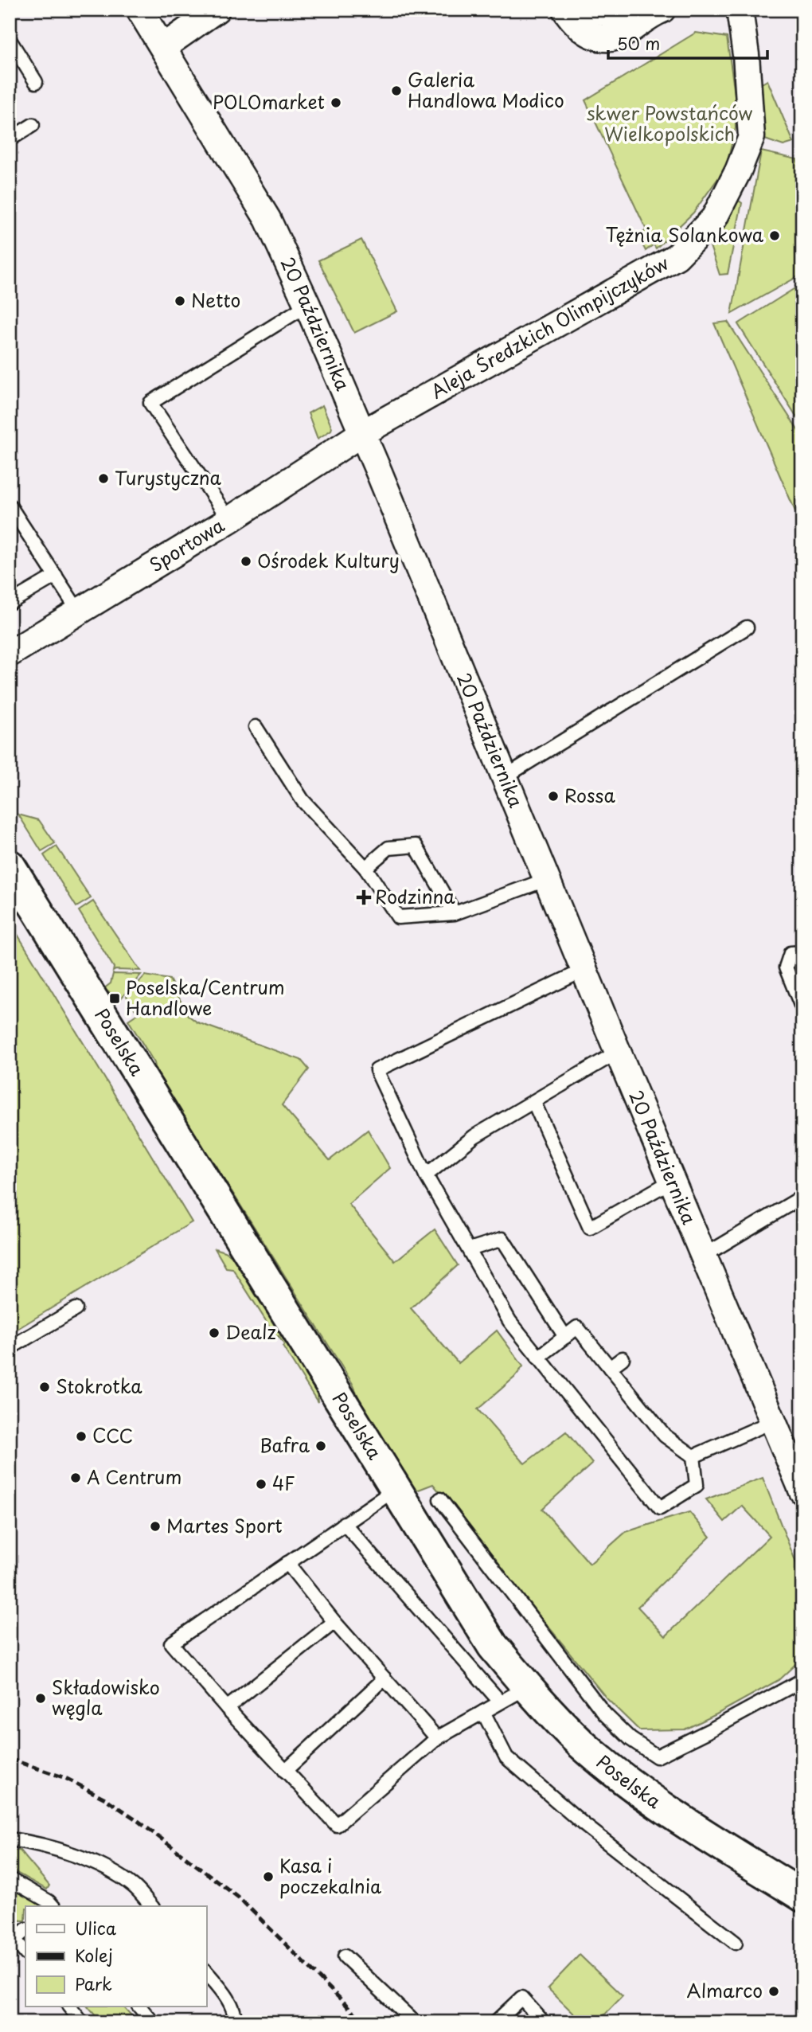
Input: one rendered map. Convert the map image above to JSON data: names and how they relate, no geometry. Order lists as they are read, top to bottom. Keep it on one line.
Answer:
{"streets":{"street":["20 Października","Aleja Średzkich Olimpijczyków","Sportowa","Poselska"]},"crossings":[["20 Października","Aleja Średzkich Olimpijczyków"],["20 Października","Sportowa"],["Aleja Średzkich Olimpijczyków","Sportowa"]],"parks":["skwer Powstańców Wielkopolskich"],"places":{"other":["Galeria Handlowa Modico","POLOmarket","Tężnia Solankowa","Netto","Turystyczna","Ośrodek Kultury","Rossa","Dealz","Stokrotka","CCC","Bafra","A Centrum","4F","Martes Sport","Składowisko węgla","Kasa i poczekalnia","Almarco"],"health":["Rodzinna"],"transit":["Poselska/Centrum Handlowe"]},"legend":["Ulica","Kolej","Park"],"scale_bar":"50 m"}
